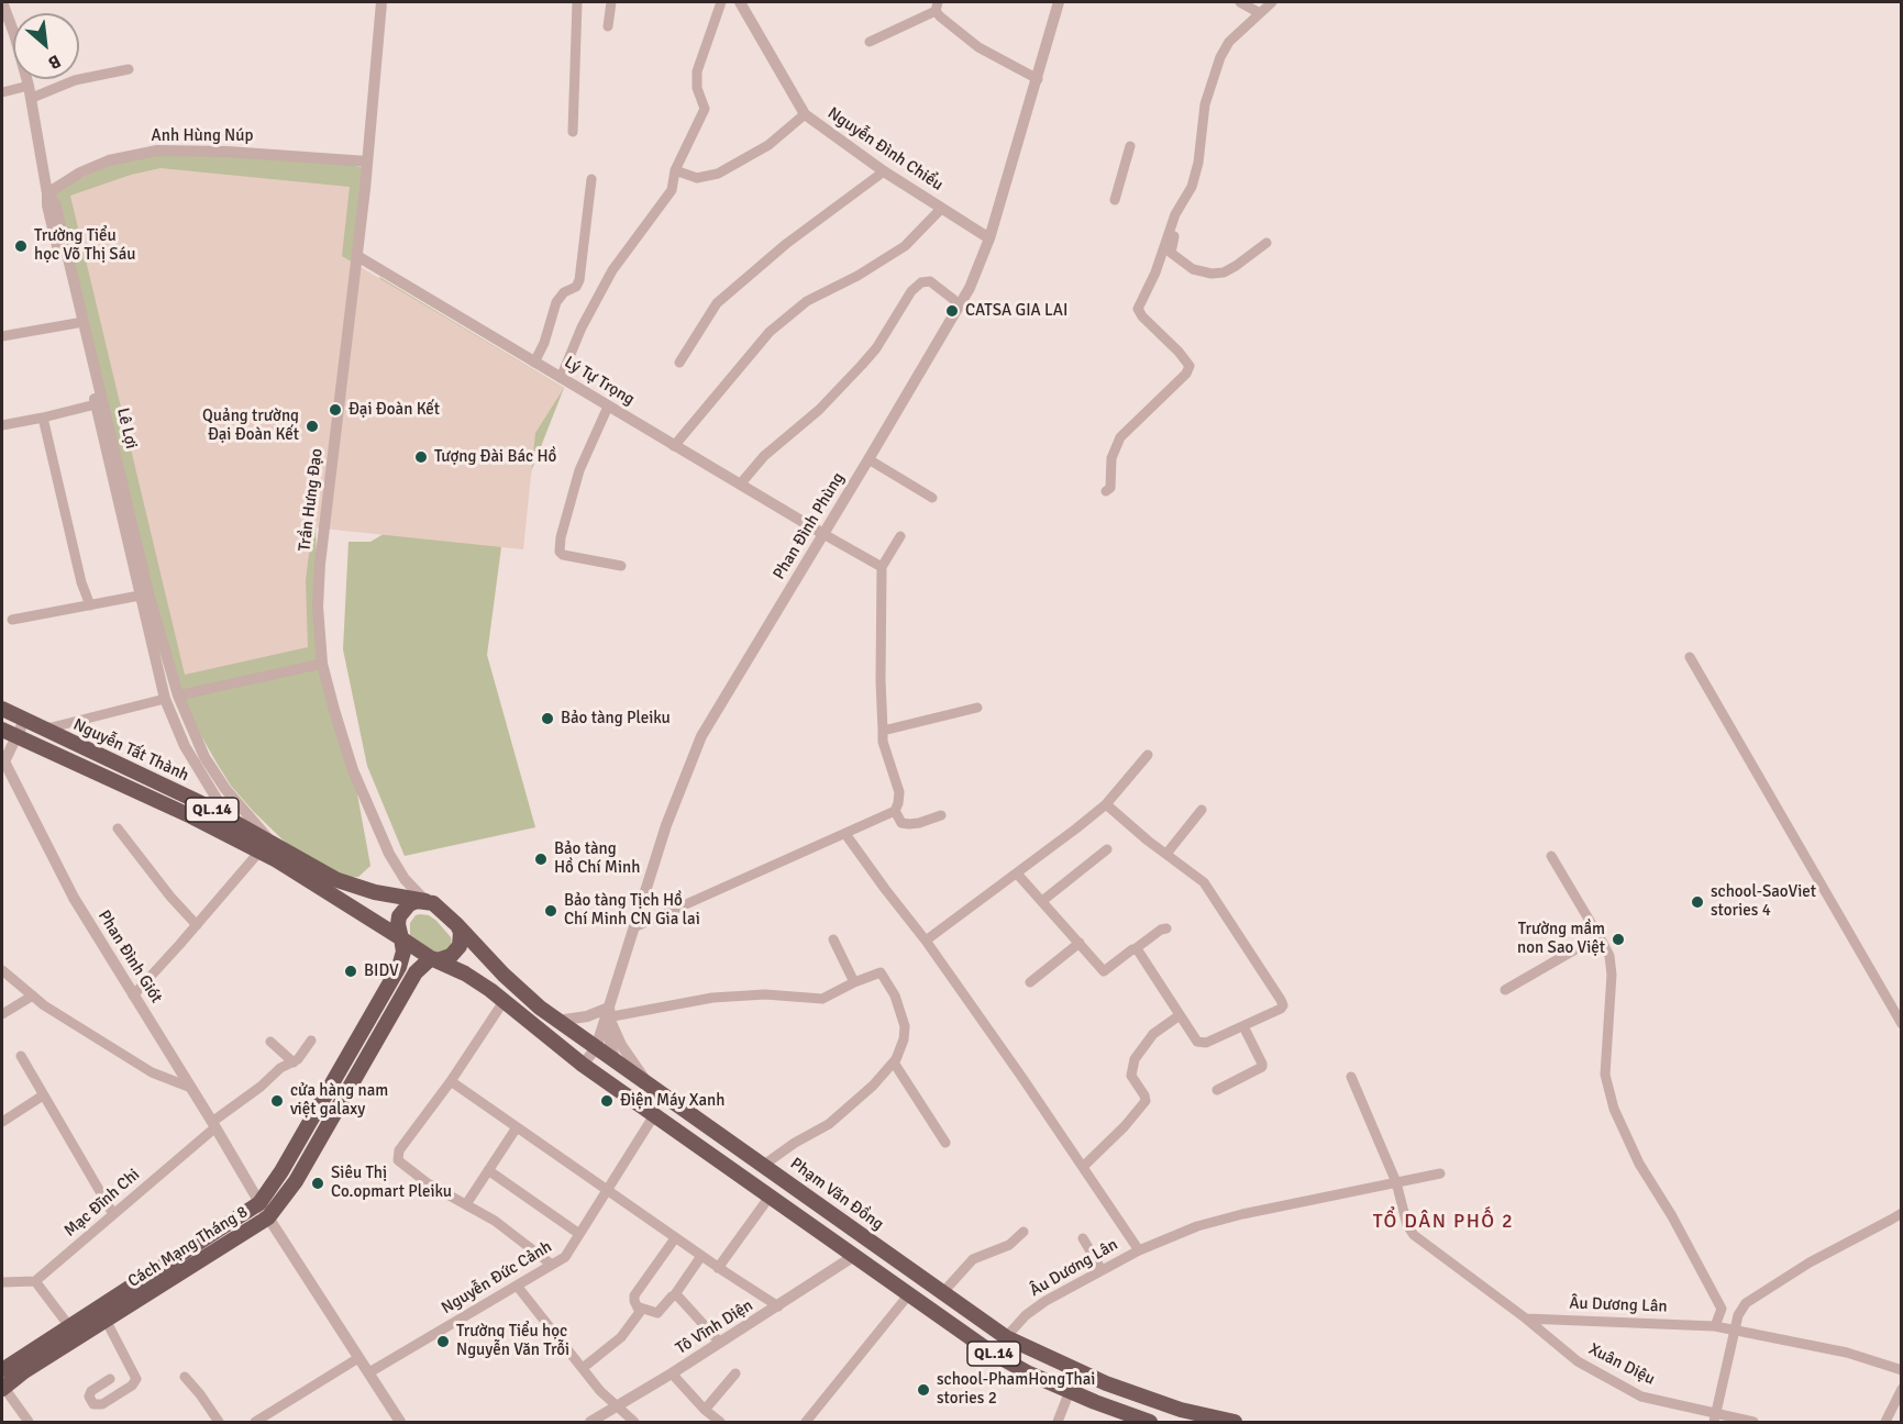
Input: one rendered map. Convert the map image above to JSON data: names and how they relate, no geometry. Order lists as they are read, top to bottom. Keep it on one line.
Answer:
{"streets":{"main road":["Nguyễn Tất Thành","QL.14","Phạm Văn Đồng","Cách Mạng Tháng 8"],"street":["Anh Hùng Núp","Nguyễn Đình Chiểu","Lý Tự Trọng","Lê Lợi","Trần Hưng Đạo","Phan Đình Phùng","Phan Đình Giót","Mạc Đĩnh Chi","Âu Dương Lân","Nguyễn Đức Cảnh","Tô Vĩnh Diện","Xuân Diệu"]},"crossings":[["Anh Hùng Núp","Lê Lợi"],["Anh Hùng Núp","Trần Hưng Đạo"],["Nguyễn Đình Chiểu","Phan Đình Phùng"],["Lý Tự Trọng","Trần Hưng Đạo"],["Lý Tự Trọng","Phan Đình Phùng"],["Lê Lợi","Nguyễn Tất Thành"],["Trần Hưng Đạo","Nguyễn Tất Thành"],["Trần Hưng Đạo","QL.14"],["Trần Hưng Đạo","Phạm Văn Đồng"],["Trần Hưng Đạo","Cách Mạng Tháng 8"],["Phan Đình Phùng","QL.14"],["Phan Đình Phùng","Phạm Văn Đồng"],["Nguyễn Tất Thành","QL.14"],["Nguyễn Tất Thành","Phan Đình Giót"],["Nguyễn Tất Thành","Phạm Văn Đồng"],["Nguyễn Tất Thành","Cách Mạng Tháng 8"],["QL.14","Phạm Văn Đồng"],["QL.14","Cách Mạng Tháng 8"],["QL.14","Nguyễn Đức Cảnh"],["QL.14","Tô Vĩnh Diện"],["Phan Đình Giót","Mạc Đĩnh Chi"],["Phan Đình Giót","Cách Mạng Tháng 8"],["Phạm Văn Đồng","Cách Mạng Tháng 8"],["Phạm Văn Đồng","Âu Dương Lân"],["Âu Dương Lân","Xuân Diệu"]],"districts":["TỔ DÂN PHỐ 2"],"places":["Trường Tiểu học Võ Thị Sáu","CATSA GIA LAI","Đại Đoàn Kết","Quảng trường Đại Đoàn Kết","Tượng Đài Bác Hồ","Bảo tàng Pleiku","Bảo tàng Hồ Chí Minh","school-SaoViet stories 4","Bảo tàng Tịch Hồ Chí Minh CN Gia lai","Trường mầm non Sao Việt","BIDV","cửa hàng nam việt galaxy","Điện Máy Xanh","Siêu Thị Co.opmart Pleiku","Trường Tiểu học Nguyễn Văn Trỗi","school-PhamHongThai stories 2"],"north":"bottom right"}
